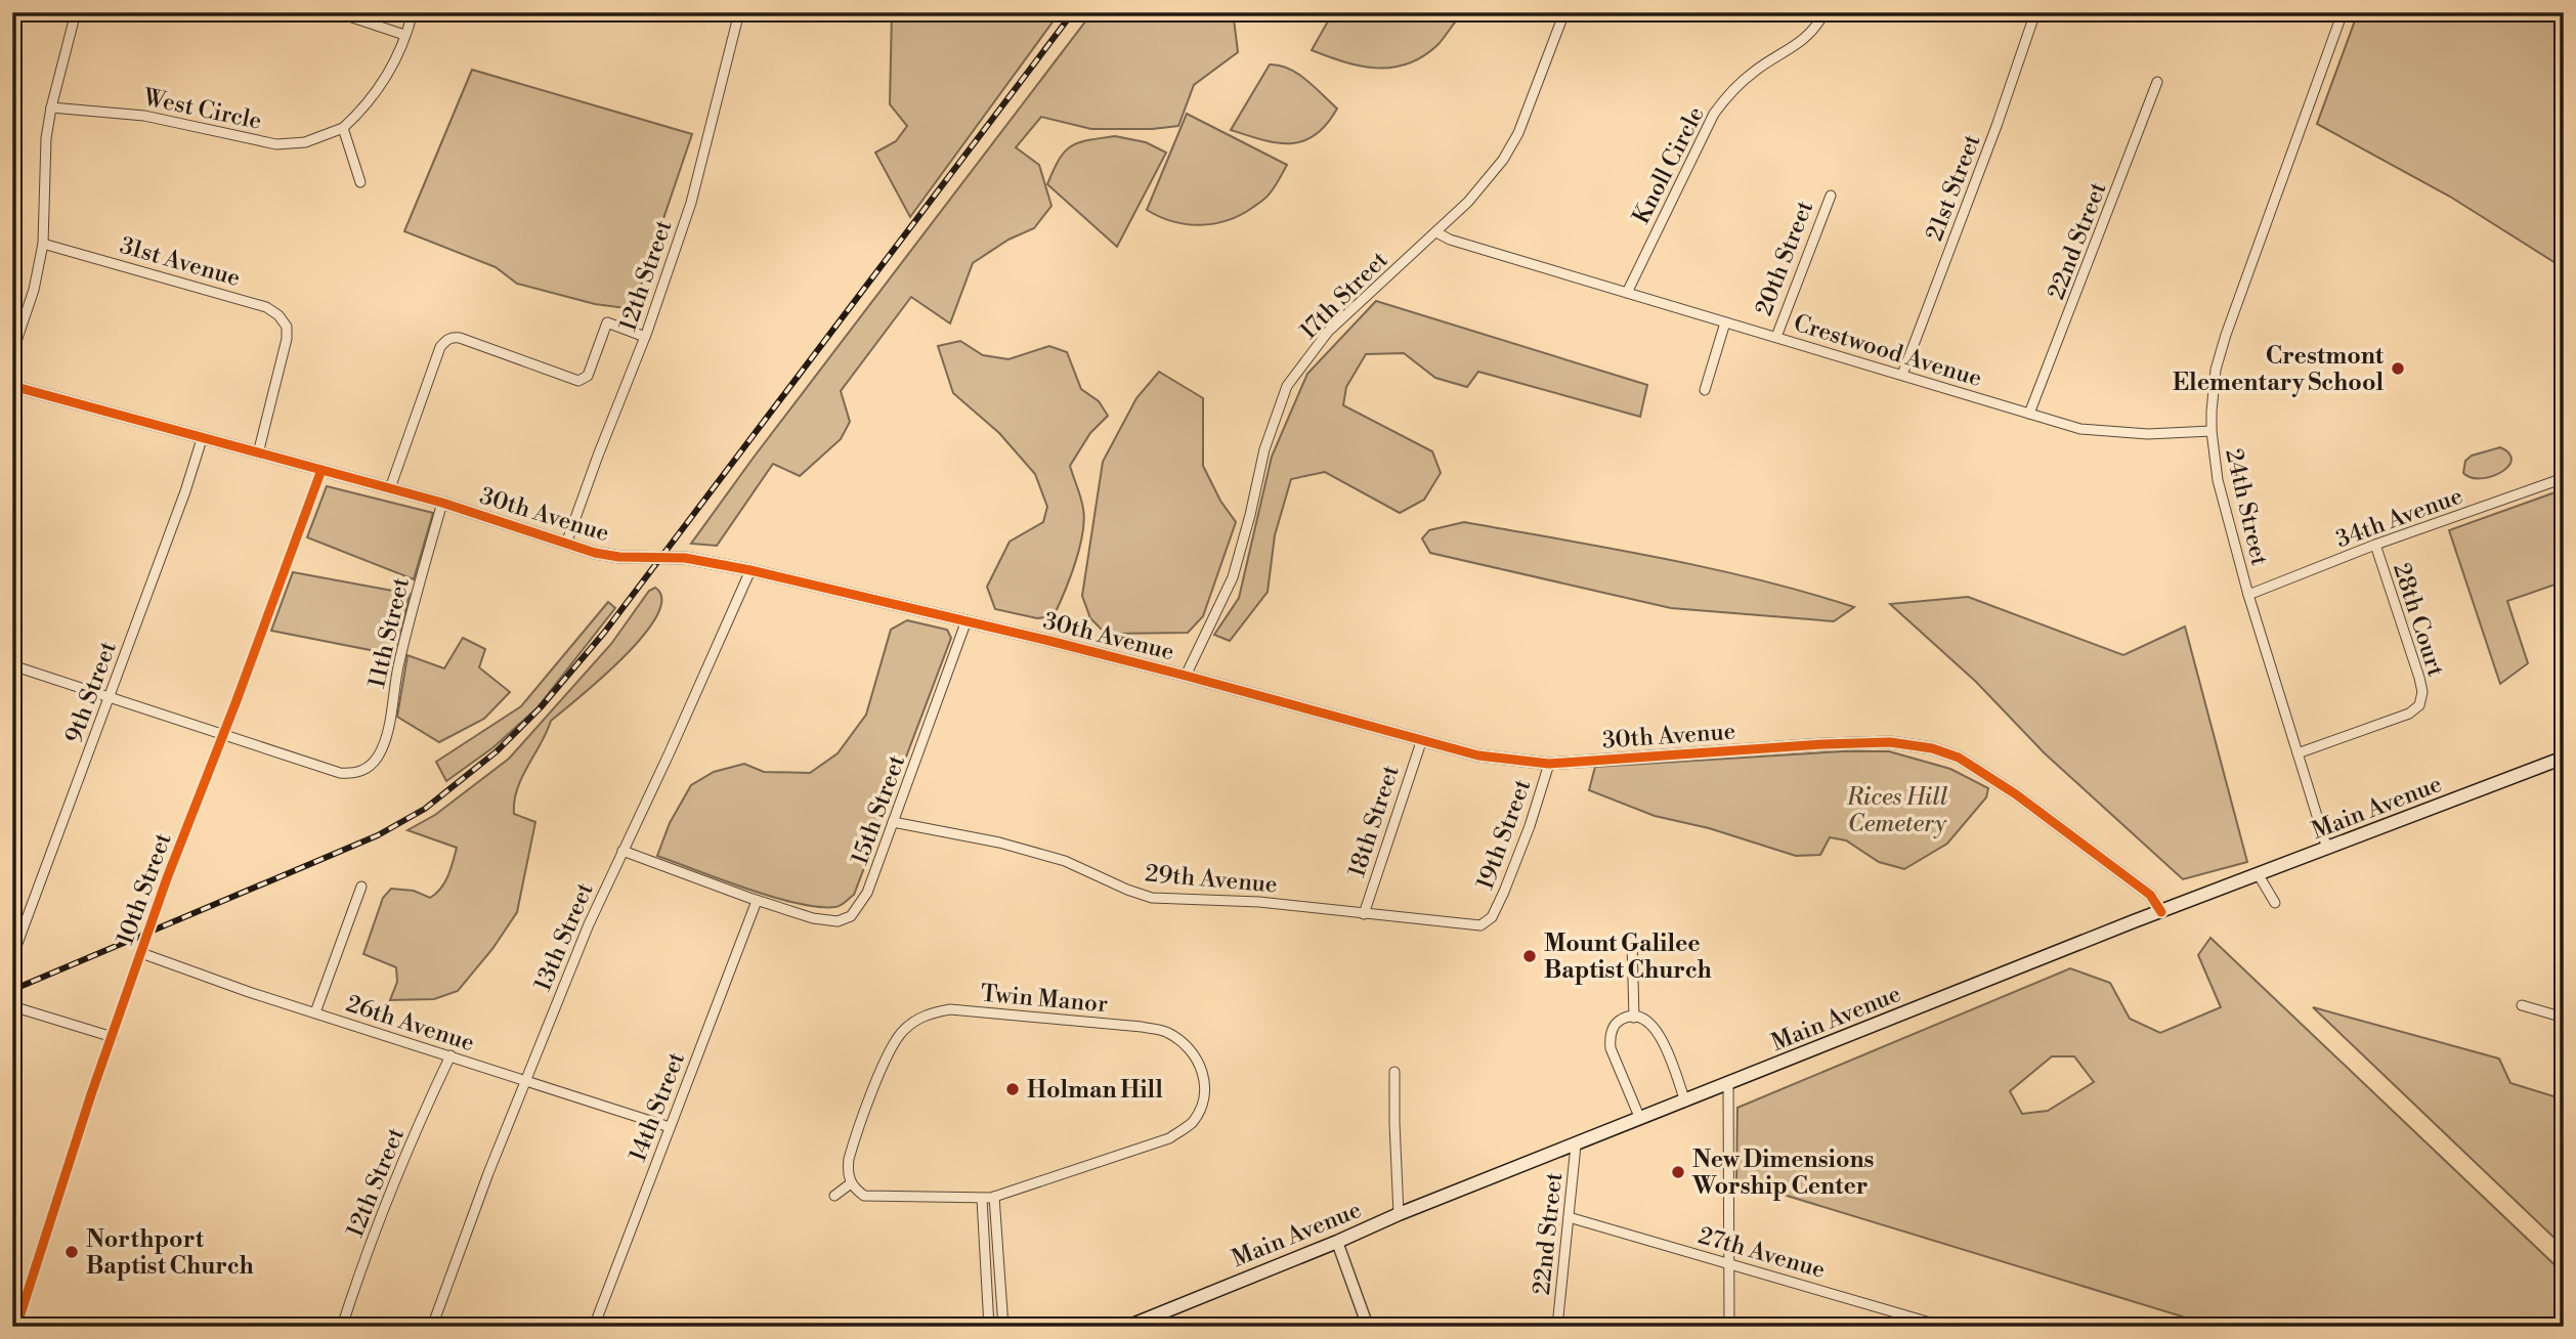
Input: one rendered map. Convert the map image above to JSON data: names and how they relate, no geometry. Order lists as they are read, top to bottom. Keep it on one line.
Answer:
{"streets":{"main road":["Main Avenue"],"street":["West Circle","Knoll Circle","21st Street","22nd Street","20th Street","31st Avenue","12th Street","17th Street","Crestwood Avenue","24th Street","30th Avenue","34th Avenue","28th Court","11th Street","9th Street","15th Street","18th Street","19th Street","29th Avenue","10th Street","13th Street","Twin Manor","26th Avenue","14th Street","27th Avenue"]},"crossings":[["Knoll Circle","Crestwood Avenue"],["21st Street","Crestwood Avenue"],["22nd Street","Crestwood Avenue"],["22nd Street","Main Avenue"],["22nd Street","27th Avenue"],["20th Street","Crestwood Avenue"],["31st Avenue","30th Avenue"],["12th Street","30th Avenue"],["12th Street","26th Avenue"],["17th Street","Crestwood Avenue"],["17th Street","30th Avenue"],["Crestwood Avenue","24th Street"],["24th Street","34th Avenue"],["24th Street","28th Court"],["24th Street","Main Avenue"],["30th Avenue","11th Street"],["30th Avenue","9th Street"],["30th Avenue","Main Avenue"],["30th Avenue","15th Street"],["30th Avenue","18th Street"],["30th Avenue","19th Street"],["30th Avenue","10th Street"],["30th Avenue","13th Street"],["34th Avenue","28th Court"],["11th Street","10th Street"],["15th Street","29th Avenue"],["15th Street","14th Street"],["18th Street","29th Avenue"],["19th Street","29th Avenue"],["10th Street","26th Avenue"],["13th Street","26th Avenue"],["26th Avenue","14th Street"]],"parks":["Rices Hill Cemetery"],"places":["Crestmont Elementary School","Mount Galilee Baptist Church","Holman Hill","New Dimensions Worship Center","Northport Baptist Church"]}
